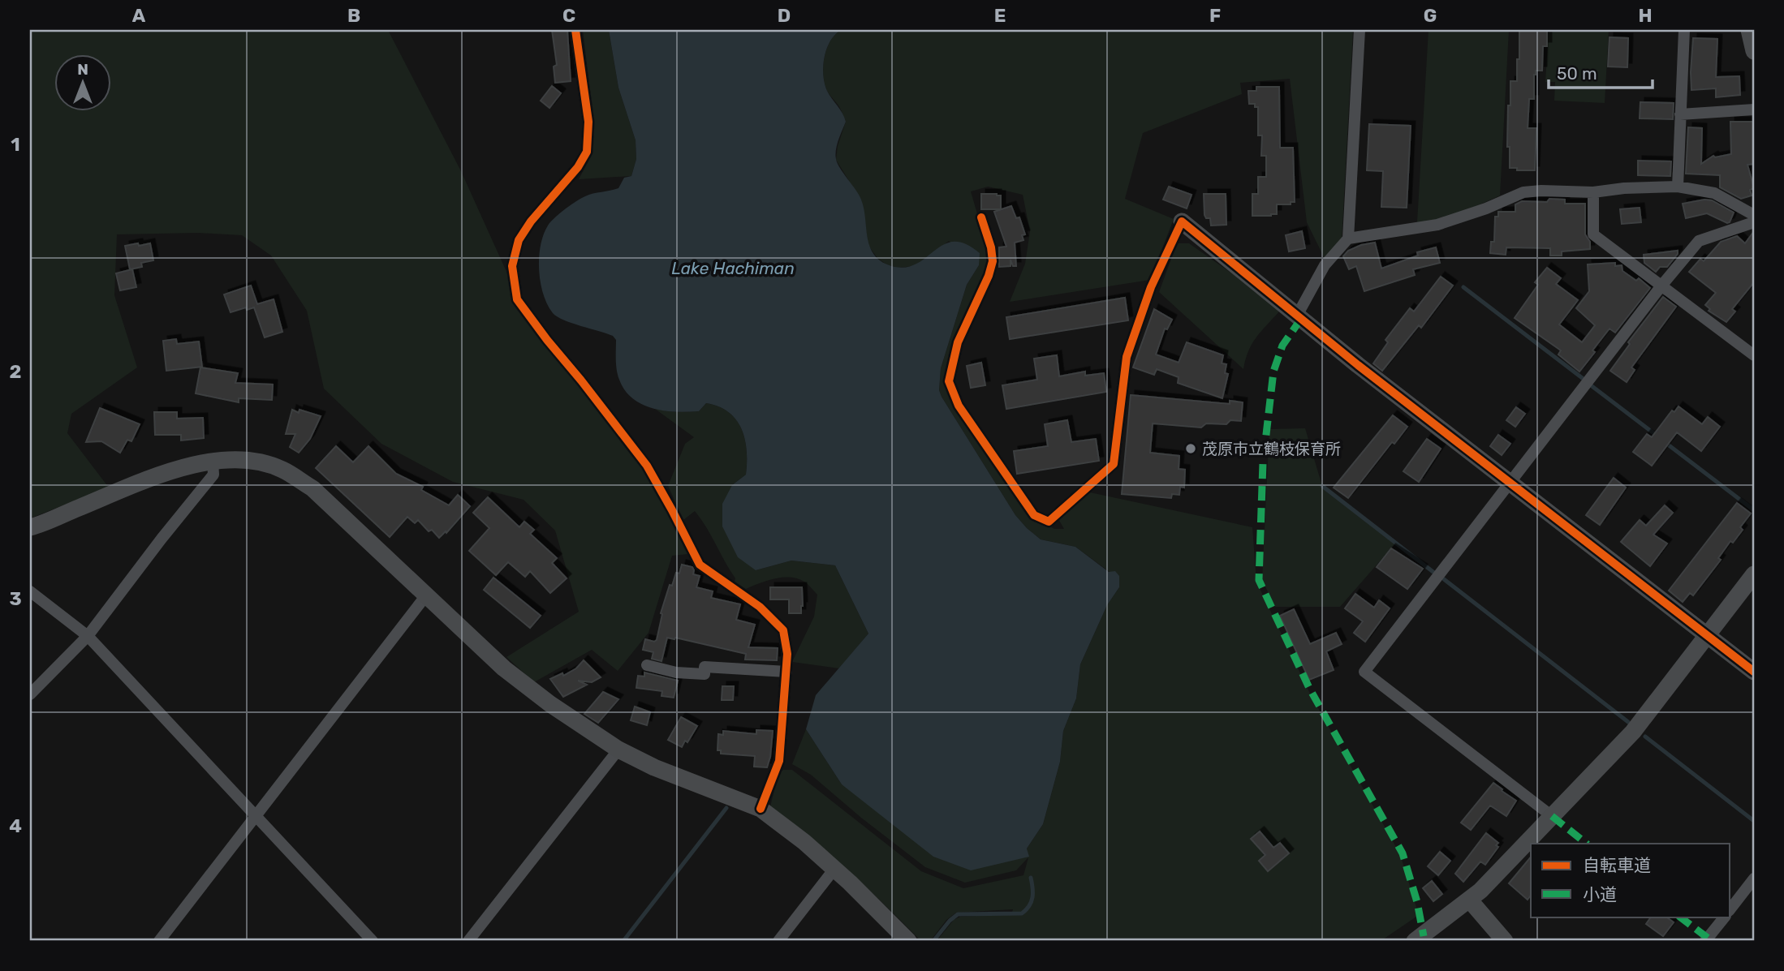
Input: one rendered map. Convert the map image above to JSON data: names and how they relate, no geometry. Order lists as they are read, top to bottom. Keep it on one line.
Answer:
{"water":["Lake Hachiman"],"places":["茂原市立鶴枝保育所"],"legend":["自転車道","小道"],"scale_bar":"50 m","north":"top","grid":{"columns":["A","B","C","D","E","F","G","H"],"rows":["1","2","3","4"]}}
